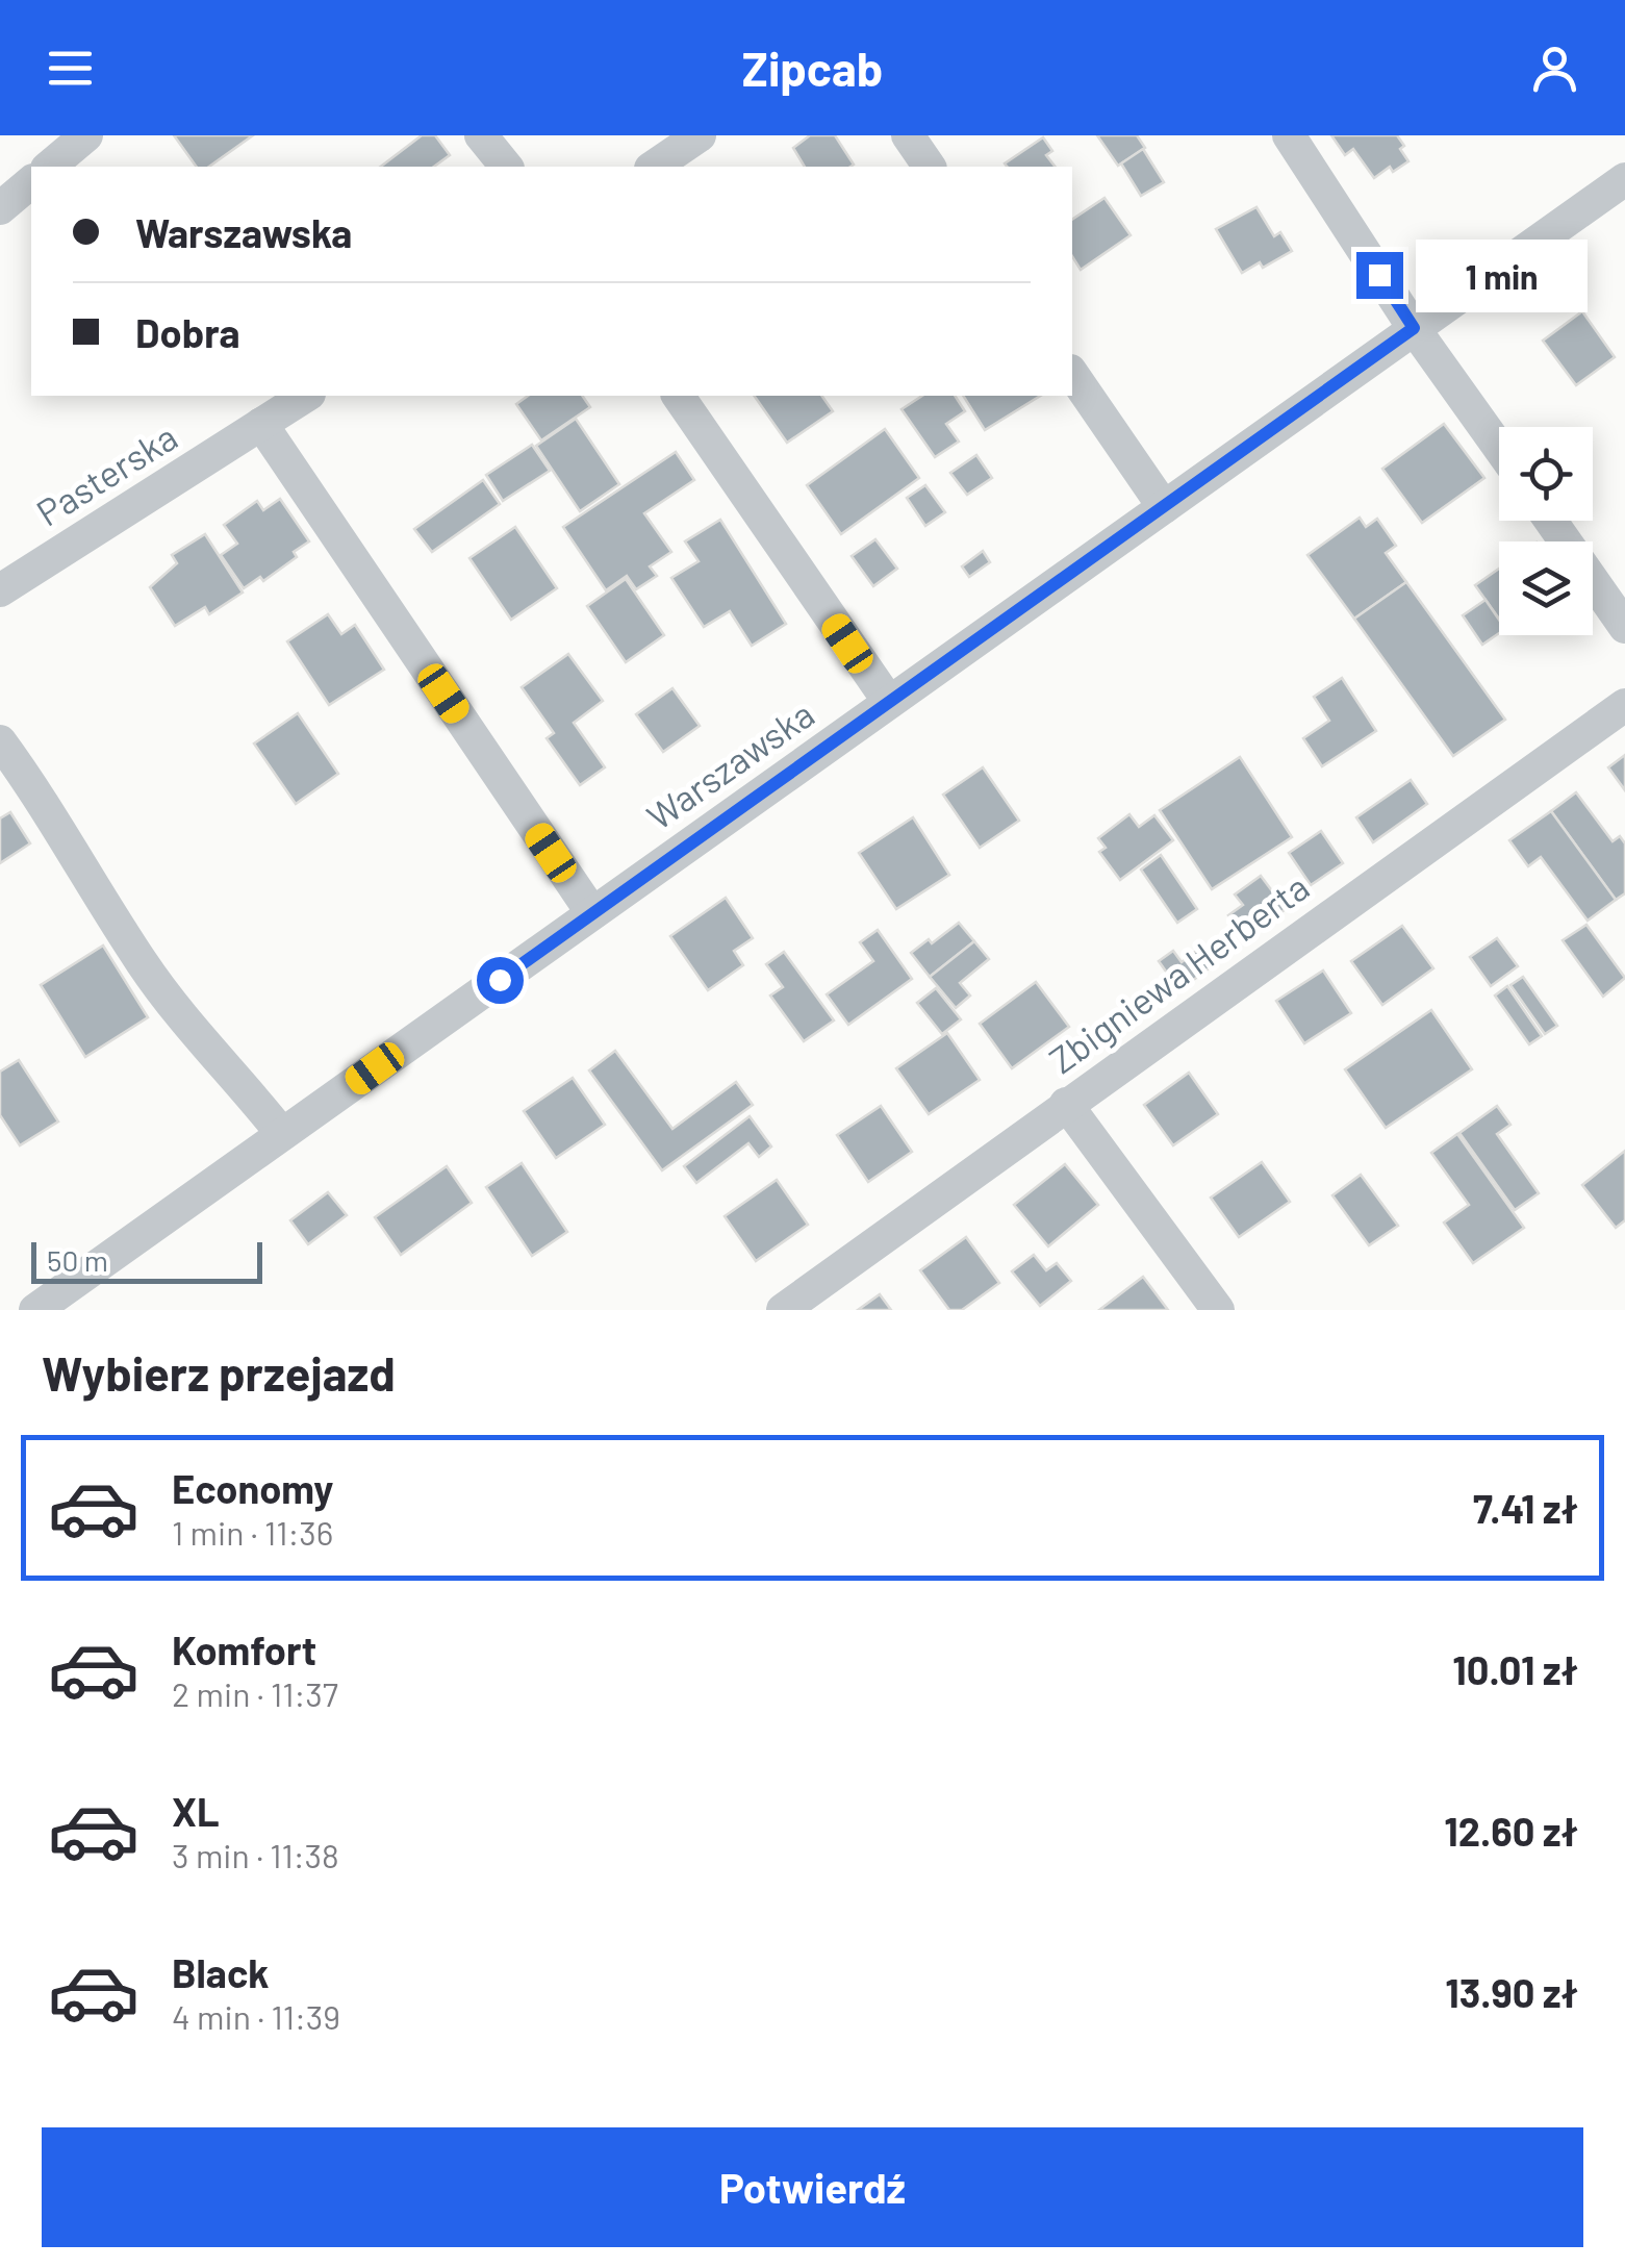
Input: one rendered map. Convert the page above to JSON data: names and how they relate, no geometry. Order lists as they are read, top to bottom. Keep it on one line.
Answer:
{"streets":{"street":["Pasterska","Warszawska","Zbigniewa Herberta"]},"scale_bar":"50 m","page":{"header":"Zipcab","banner":["Warszawska","Dobra"],"bubble":"1 min","scale":"50 m","heading":"Wybierz przejazd","list":[{"name":"Economy","note":"1 min · 11:36","value":"7.41 zł"},{"name":"Komfort","note":"2 min · 11:37","value":"10.01 zł"},{"name":"XL","note":"3 min · 11:38","value":"12.60 zł"},{"name":"Black","note":"4 min · 11:39","value":"13.90 zł"}],"buttons":"Potwierdź"}}
